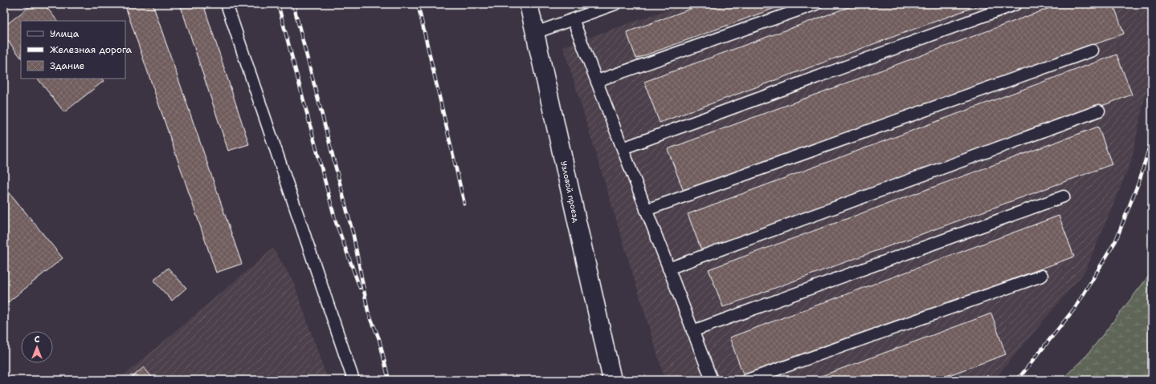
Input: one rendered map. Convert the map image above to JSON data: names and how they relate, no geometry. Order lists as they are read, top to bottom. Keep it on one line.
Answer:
{"streets":{"street":["Узловой проезд"]},"legend":["Улица","Железная дорога","Здание"],"north":"top"}
